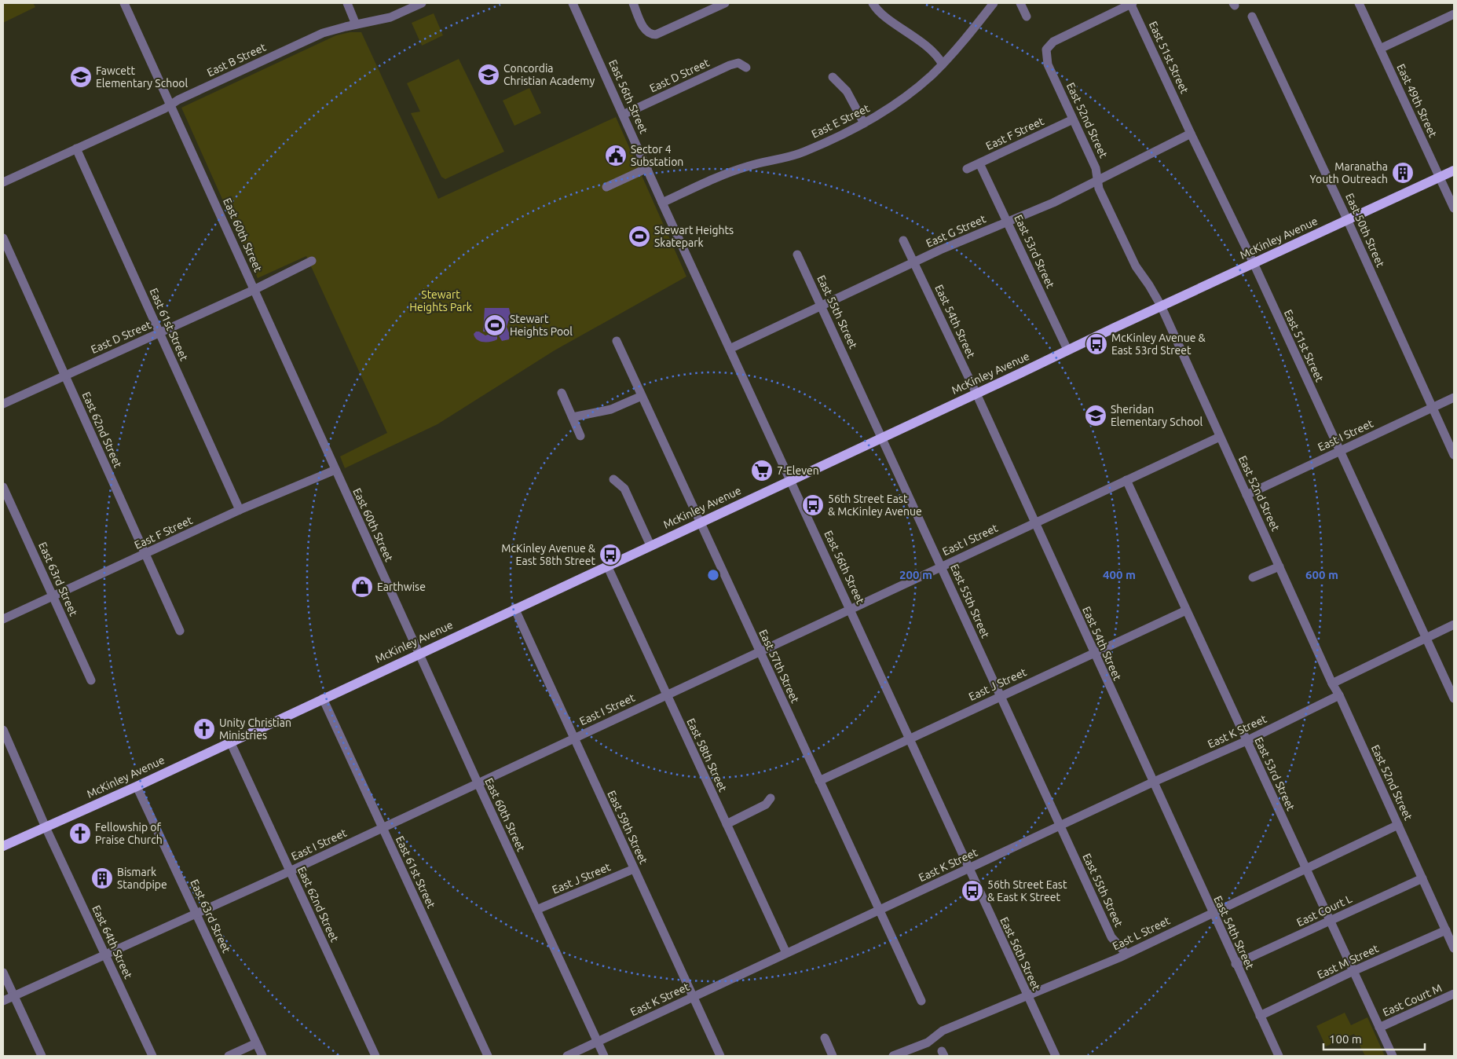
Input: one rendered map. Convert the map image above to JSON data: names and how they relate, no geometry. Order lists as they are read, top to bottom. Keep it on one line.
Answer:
{"streets":{"main road":["McKinley Avenue"],"street":["East 51st Street","East B Street","East D Street","East 56th Street","East 49th Street","East 52nd Street","East E Street","East F Street","East 50th Street","East G Street","East 60th Street","East 53rd Street","East 55th Street","East 54th Street","East 61st Street","East 62nd Street","East I Street","East 63rd Street","East 57th Street","East J Street","East K Street","East 58th Street","East 59th Street","East Court L","East L Street","East 64th Street","East M Street","East Court M"]},"crossings":[["East 51st Street","East 52nd Street"],["East 51st Street","East G Street"],["East 51st Street","McKinley Avenue"],["East 51st Street","East I Street"],["East B Street","East 60th Street"],["East B Street","East 61st Street"],["East D Street","East 56th Street"],["East D Street","East 60th Street"],["East D Street","East 61st Street"],["East D Street","East 62nd Street"],["East 56th Street","East E Street"],["East 56th Street","East G Street"],["East 56th Street","McKinley Avenue"],["East 56th Street","East I Street"],["East 56th Street","East J Street"],["East 56th Street","East K Street"],["East 56th Street","East L Street"],["East 49th Street","McKinley Avenue"],["East 52nd Street","East F Street"],["East 52nd Street","East G Street"],["East 52nd Street","McKinley Avenue"],["East 52nd Street","East I Street"],["East 52nd Street","East K Street"],["East 52nd Street","East Court L"],["East 52nd Street","East L Street"],["East 52nd Street","East M Street"],["East F Street","East 60th Street"],["East F Street","East 53rd Street"],["East F Street","East 61st Street"],["East F Street","East 62nd Street"],["East F Street","East 63rd Street"],["East 50th Street","McKinley Avenue"],["East 50th Street","East I Street"],["East G Street","East 53rd Street"],["East G Street","East 55th Street"],["East G Street","East 54th Street"],["East 60th Street","McKinley Avenue"],["East 60th Street","East I Street"],["East 60th Street","East J Street"],["East 60th Street","East K Street"],["McKinley Avenue","East 53rd Street"],["McKinley Avenue","East 55th Street"],["McKinley Avenue","East 54th Street"],["McKinley Avenue","East 61st Street"],["McKinley Avenue","East 62nd Street"],["McKinley Avenue","East 63rd Street"],["McKinley Avenue","East 57th Street"],["McKinley Avenue","East 58th Street"],["McKinley Avenue","East 59th Street"],["McKinley Avenue","East 64th Street"],["East 53rd Street","East I Street"],["East 53rd Street","East J Street"],["East 53rd Street","East K Street"],["East 53rd Street","East Court L"],["East 53rd Street","East L Street"],["East 53rd Street","East M Street"],["East 53rd Street","East Court M"],["East 55th Street","East I Street"],["East 55th Street","East J Street"],["East 55th Street","East K Street"],["East 55th Street","East L Street"],["East 54th Street","East I Street"],["East 54th Street","East J Street"],["East 54th Street","East K Street"],["East 54th Street","East Court L"],["East 54th Street","East L Street"],["East 54th Street","East M Street"],["East 61st Street","East I Street"],["East 62nd Street","East I Street"],["East I Street","East 63rd Street"],["East I Street","East 57th Street"],["East I Street","East 58th Street"],["East I Street","East 59th Street"],["East I Street","East 64th Street"],["East 57th Street","East J Street"],["East 57th Street","East K Street"],["East J Street","East 59th Street"],["East K Street","East 58th Street"],["East K Street","East 59th Street"]],"parks":["Stewart Heights Park"],"places":{"school or university":["Concordia Christian Academy","Fawcett Elementary School","Sheridan Elementary School"],"public building":["Sector 4 Substation"],"building":["Maranatha Youth Outreach","Bismark Standpipe"],"sports":["Stewart Heights Skatepark","Stewart Heights Pool"],"bus stop":["McKinley Avenue & East 53rd Street","56th Street East & McKinley Avenue","McKinley Avenue & East 58th Street","56th Street East & East K Street"],"supermarket":["7-Eleven"],"shop":["Earthwise"],"church":["Unity Christian Ministries","Fellowship of Praise Church"]},"scale_bar":"100 m","rings":["200 m","400 m","600 m"]}
